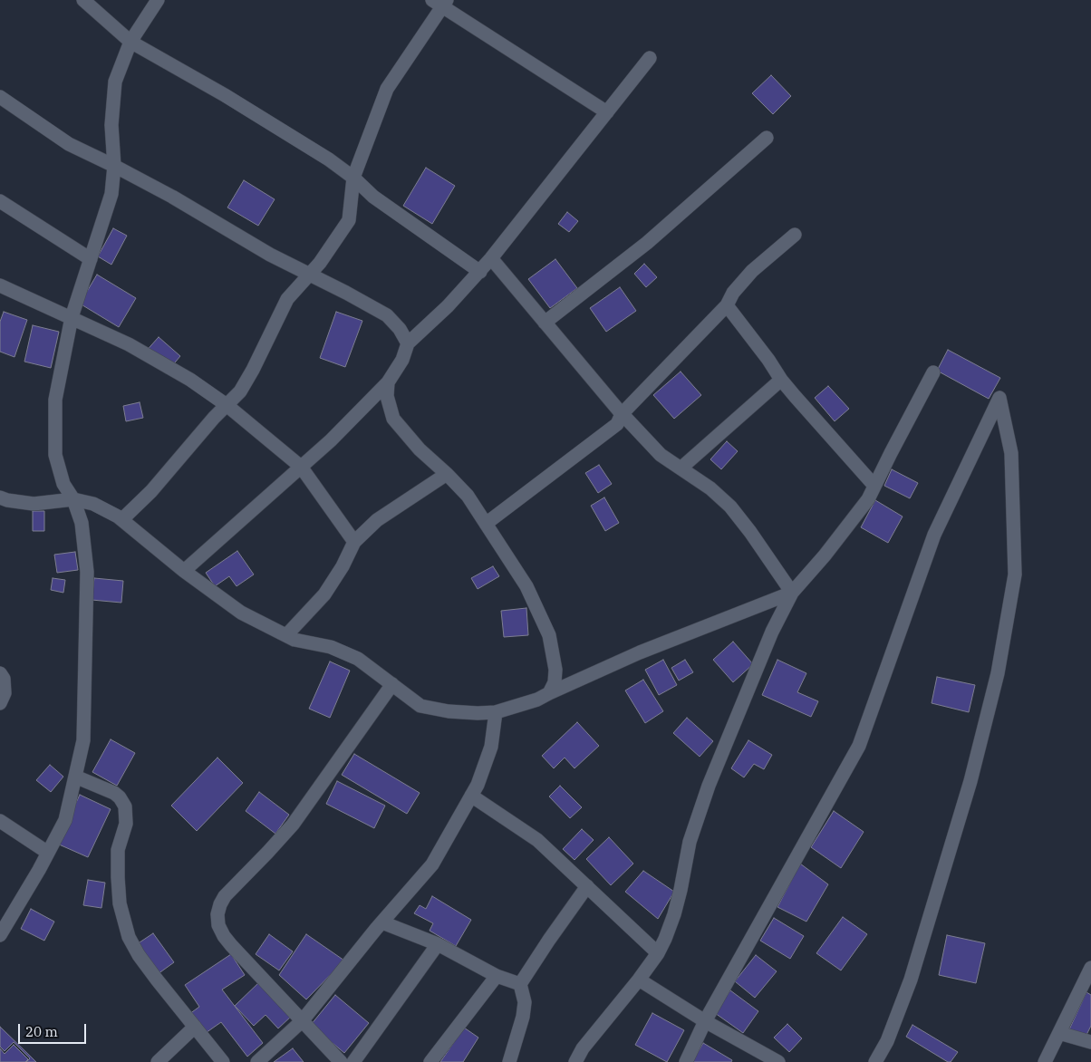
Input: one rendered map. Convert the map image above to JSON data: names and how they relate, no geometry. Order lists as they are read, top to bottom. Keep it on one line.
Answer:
{"scale_bar":"20 m"}
